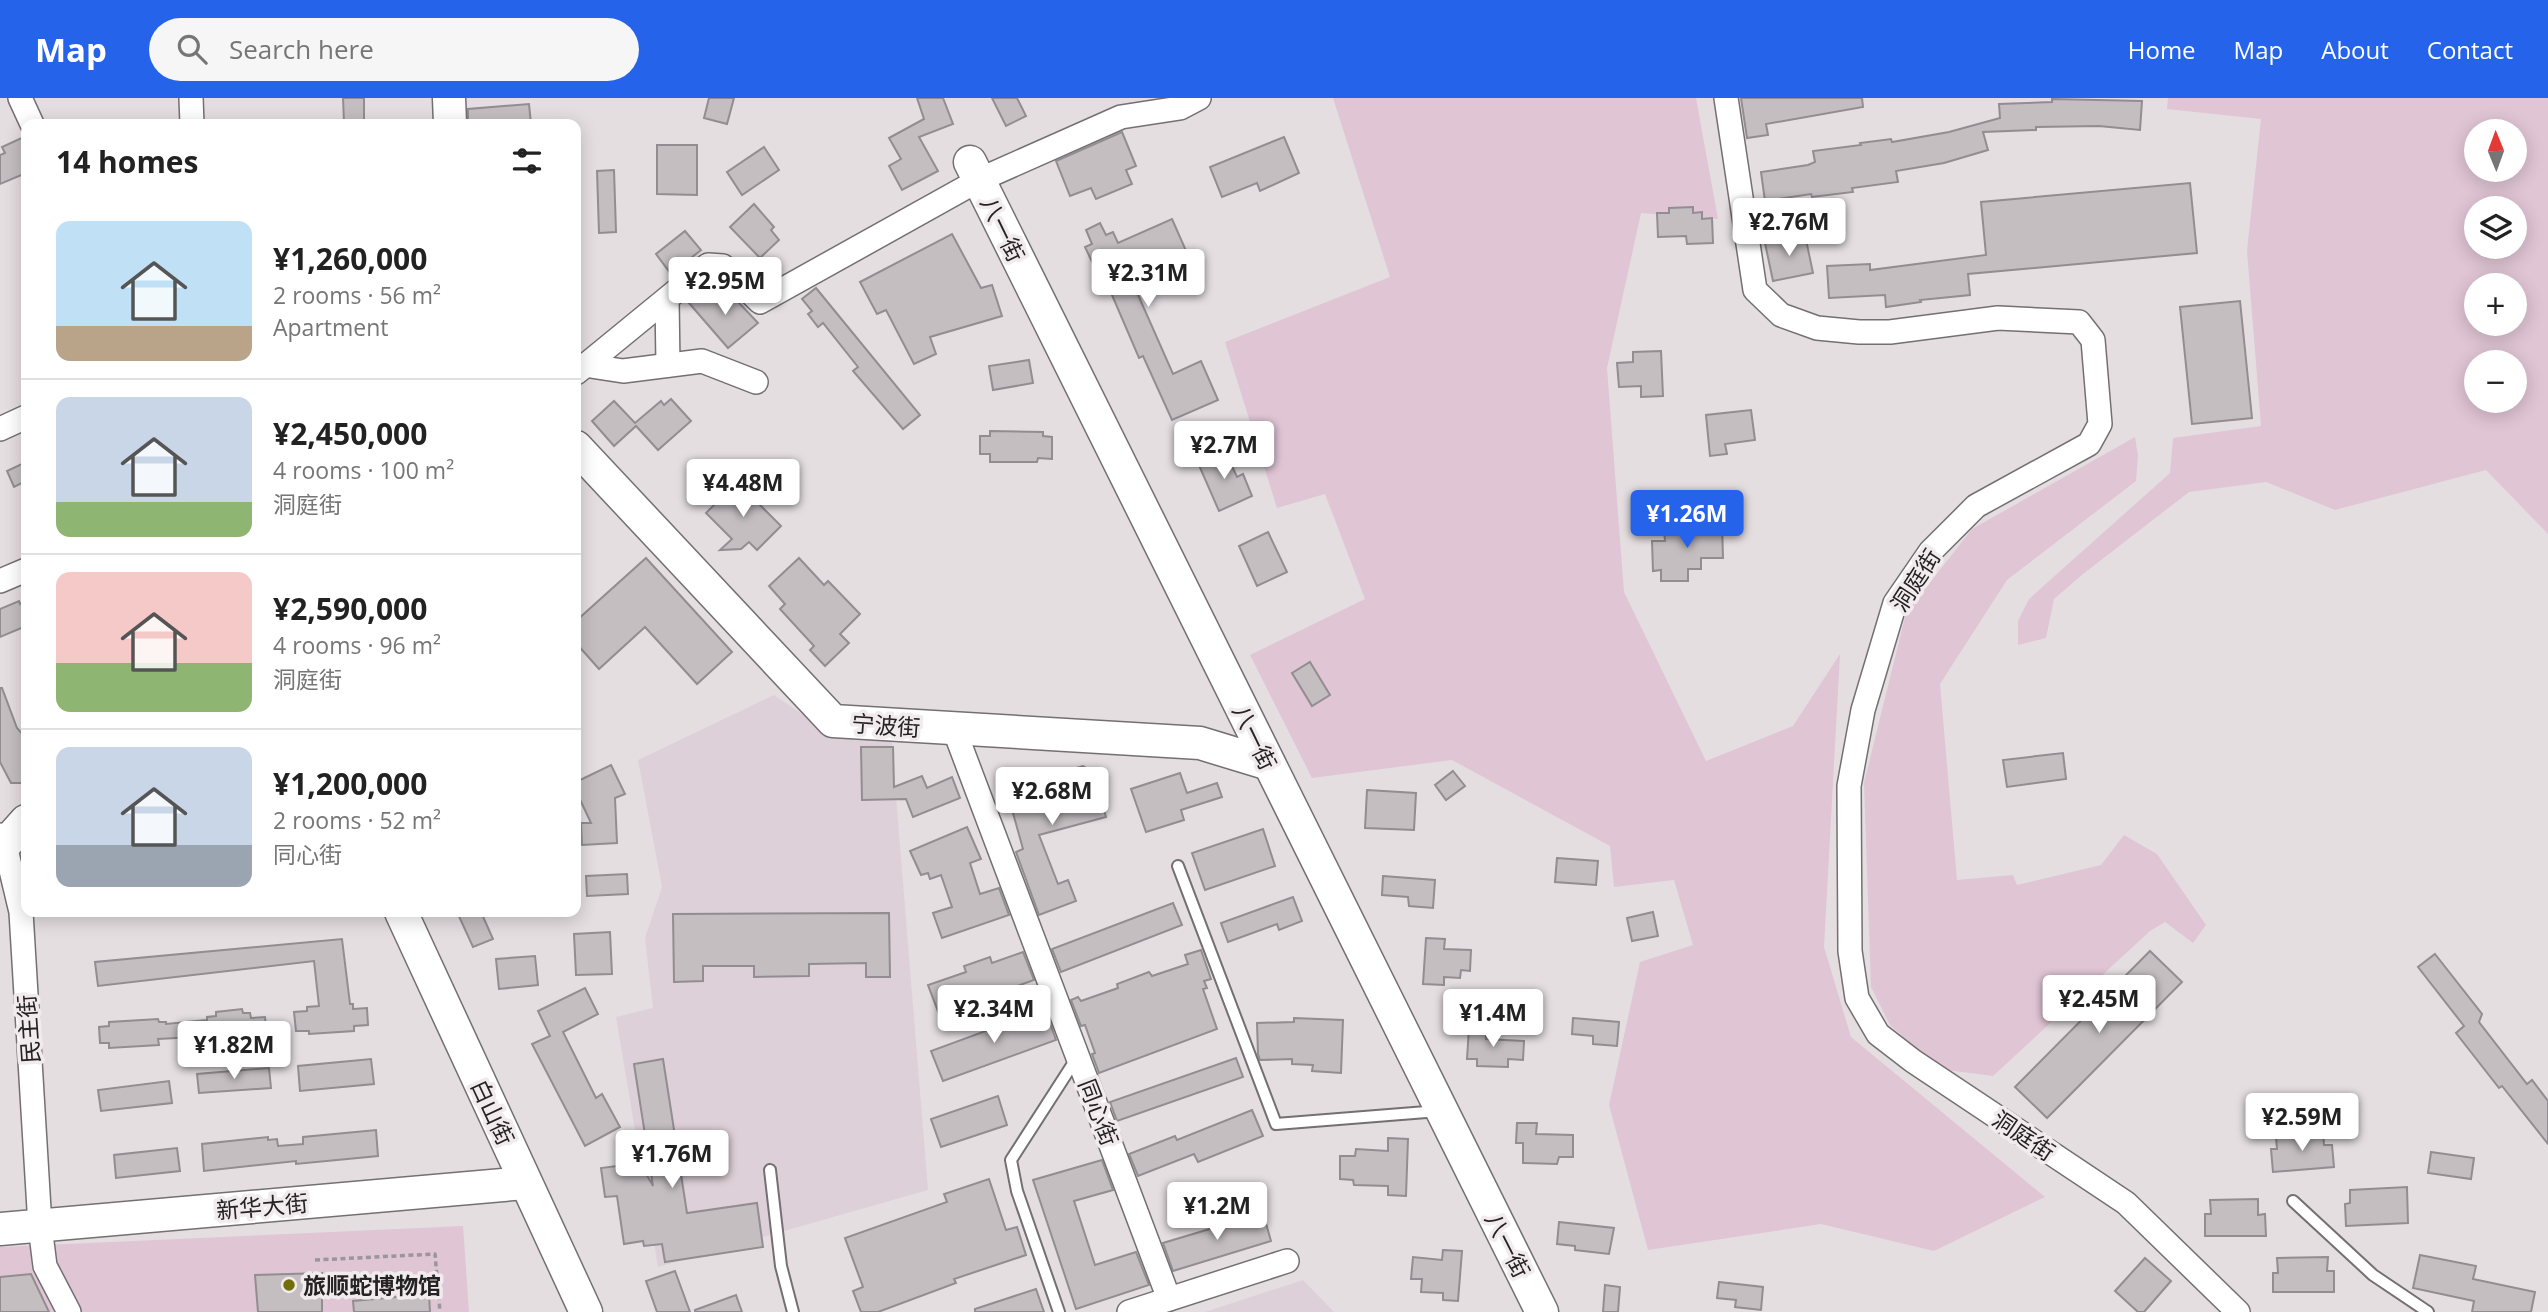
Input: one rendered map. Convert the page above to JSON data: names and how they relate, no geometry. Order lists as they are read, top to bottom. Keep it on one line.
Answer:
{"streets":{"street":["八一街","洞庭街","宁波街","民主街","白山街","同心街","新华大街"]},"crossings":[["八一街","宁波街"],["宁波街","同心街"],["民主街","新华大街"],["白山街","新华大街"]],"places":["旅顺蛇博物馆"],"north":"top","page":{"header":"Map","search":"Search here","nav":["Home","Map","About","Contact"],"map_buttons":["+","−"],"heading":"14 homes","price":["¥2.76M","¥2.31M","¥2.95M","¥2.7M","¥4.48M","¥1.26M","¥2.68M","¥2.45M","¥2.34M","¥1.4M","¥1.82M","¥2.59M","¥1.76M","¥1.2M"],"list":[{"name":"¥1,260,000","note":"2 rooms · 56 m² · Apartment"},{"name":"¥2,450,000","note":"4 rooms · 100 m² · 洞庭街"},{"name":"¥2,590,000","note":"4 rooms · 96 m² · 洞庭街"},{"name":"¥1,200,000","note":"2 rooms · 52 m² · 同心街"}]}}
